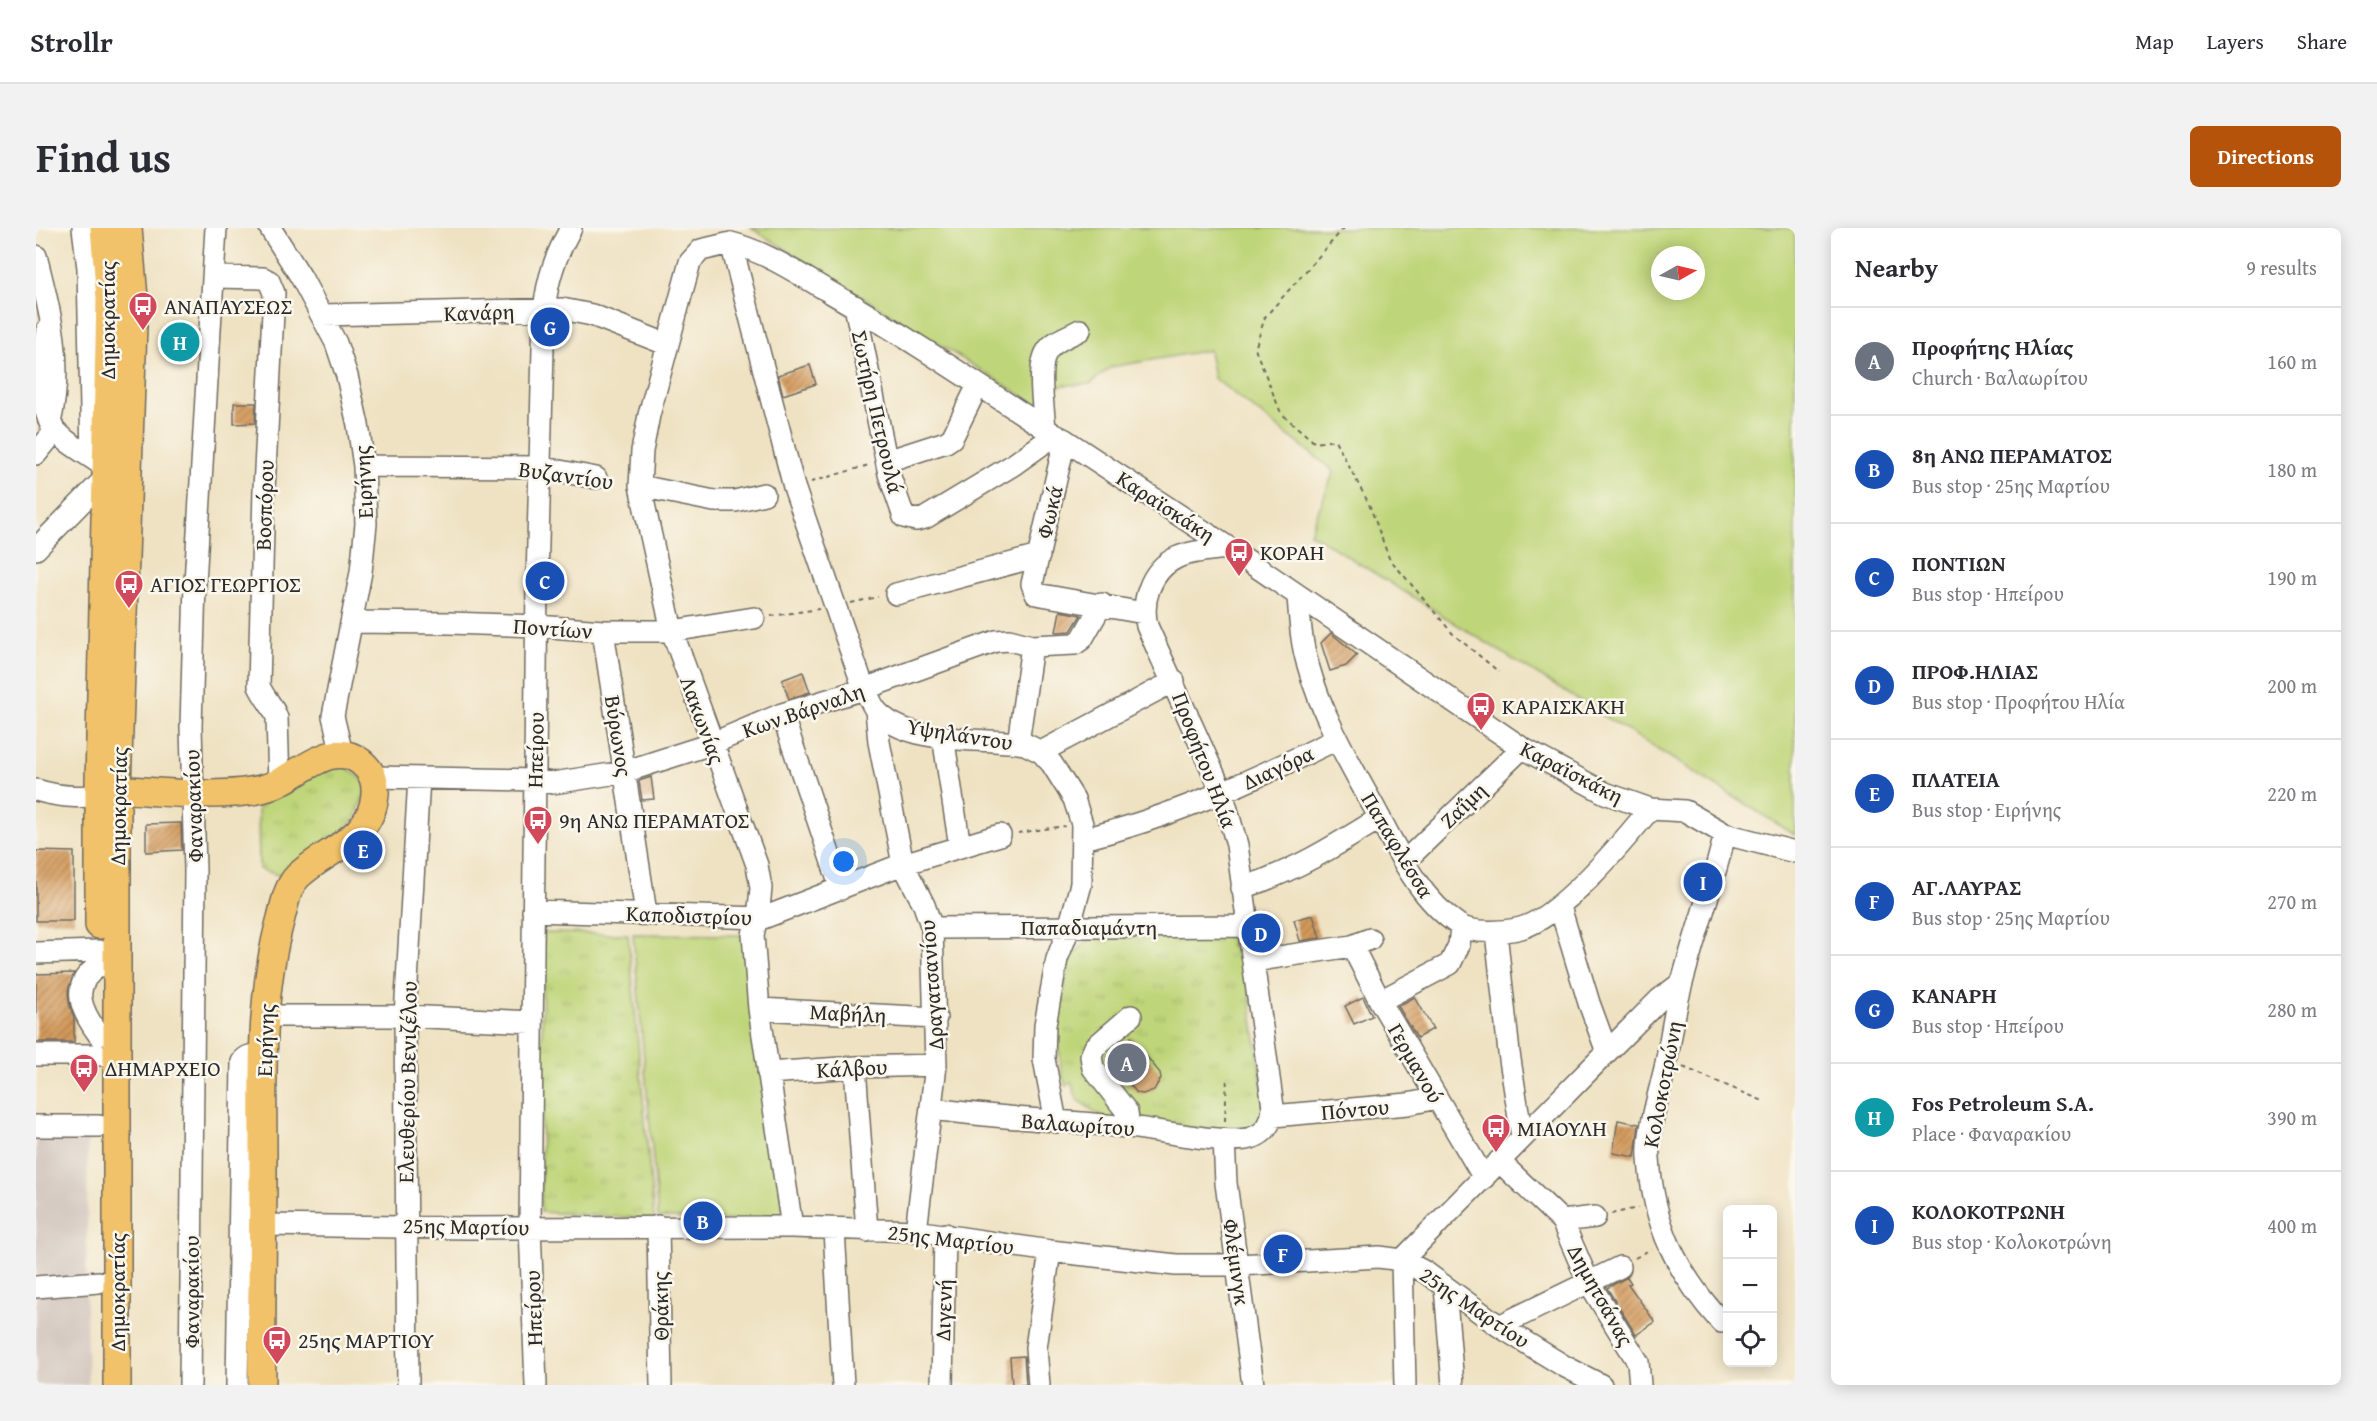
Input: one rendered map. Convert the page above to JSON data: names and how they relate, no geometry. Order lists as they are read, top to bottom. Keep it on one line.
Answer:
{"streets":{"main road":["Δημοκρατίας","Ειρήνης"],"street":["Κανάρη","Σωτήρη Πετρουλά","Βυζαντίου","Βοσπόρου","Καραϊσκάκη","Φωκά","Ποντίων","Κων.Βάρναλη","Λακωνίας","Υψηλάντου","Βύρωνος","Ηπείρου","Προφήτου Ηλία","Διαγόρα","Ζαΐμη","Φαναρακίου","Παπαφλέσσα","Καποδιστρίου","Παπαδιαμάντη","Δραγατσανίου","Μαβήλη","Γερμανού","Κάλβου","Ελευθερίου Βενιζέλου","Κολοκοτρώνη","Πόντου","Βαλαωρίτου","25ης Μαρτίου","Φλέμινγκ","Δημητσάνας","Θράκης","Διγενή"]},"crossings":[["Κανάρη","Ειρήνης"],["Κανάρη","Λακωνίας"],["Κανάρη","Ηπείρου"],["Σωτήρη Πετρουλά","Καραϊσκάκη"],["Σωτήρη Πετρουλά","Φωκά"],["Βυζαντίου","Ειρήνης"],["Βυζαντίου","Λακωνίας"],["Βυζαντίου","Ηπείρου"],["Ειρήνης","Ποντίων"],["Ειρήνης","Κων.Βάρναλη"],["Ειρήνης","25ης Μαρτίου"],["Βοσπόρου","Φαναρακίου"],["Καραϊσκάκη","Φωκά"],["Καραϊσκάκη","Λακωνίας"],["Καραϊσκάκη","Υψηλάντου"],["Καραϊσκάκη","Ζαΐμη"],["Καραϊσκάκη","Παπαφλέσσα"],["Καραϊσκάκη","Κολοκοτρώνη"],["Φωκά","Κων.Βάρναλη"],["Ποντίων","Λακωνίας"],["Ποντίων","Βύρωνος"],["Ποντίων","Ηπείρου"],["Κων.Βάρναλη","Λακωνίας"],["Κων.Βάρναλη","Υψηλάντου"],["Κων.Βάρναλη","Βύρωνος"],["Κων.Βάρναλη","Ηπείρου"],["Κων.Βάρναλη","Ελευθερίου Βενιζέλου"],["Λακωνίας","Υψηλάντου"],["Λακωνίας","Καποδιστρίου"],["Λακωνίας","Μαβήλη"],["Λακωνίας","Κάλβου"],["Λακωνίας","25ης Μαρτίου"],["Υψηλάντου","Διαγόρα"],["Υψηλάντου","Παπαδιαμάντη"],["Υψηλάντου","Δραγατσανίου"],["Υψηλάντου","Βαλαωρίτου"],["Βύρωνος","Καποδιστρίου"],["Ηπείρου","Καποδιστρίου"],["Ηπείρου","25ης Μαρτίου"],["Προφήτου Ηλία","Διαγόρα"],["Προφήτου Ηλία","Παπαδιαμάντη"],["Προφήτου Ηλία","Γερμανού"],["Προφήτου Ηλία","Πόντου"],["Διαγόρα","Παπαφλέσσα"],["Ζαΐμη","Παπαφλέσσα"],["Καποδιστρίου","Δραγατσανίου"],["Παπαδιαμάντη","Δραγατσανίου"],["Δραγατσανίου","Μαβήλη"],["Δραγατσανίου","Κάλβου"],["Δραγατσανίου","Βαλαωρίτου"],["Δραγατσανίου","25ης Μαρτίου"],["Γερμανού","Πόντου"],["Ελευθερίου Βενιζέλου","25ης Μαρτίου"],["Βαλαωρίτου","Φλέμινγκ"],["25ης Μαρτίου","Φλέμινγκ"],["25ης Μαρτίου","Θράκης"],["25ης Μαρτίου","Διγενή"]],"places":{"bus stop":["ΑΝΑΠΑΥΣΕΩΣ","ΚΟΡΑΗ","ΑΓΙΟΣ ΓΕΩΡΓΙΟΣ","ΚΑΡΑΙΣΚΑΚΗ","9η ΑΝΩ ΠΕΡΑΜΑΤΟΣ","ΔΗΜΑΡΧΕΙΟ","ΜΙΑΟΥΛΗ","25ης ΜΑΡΤΙΟΥ"]},"north":"right","page":{"header":"Strollr","nav":["Map","Layers","Share"],"title":"Find us","buttons":"Directions","heading":["Nearby","9 results"],"pins":["G","H","C","E","I","D","A","B","F"],"list":[{"mark":"A","name":"Προφήτης Ηλίας","note":"Church · Βαλαωρίτου","value":"160 m"},{"mark":"B","name":"8η ΑΝΩ ΠΕΡΑΜΑΤΟΣ","note":"Bus stop · 25ης Μαρτίου","value":"180 m"},{"mark":"C","name":"ΠΟΝΤΙΩΝ","note":"Bus stop · Ηπείρου","value":"190 m"},{"mark":"D","name":"ΠΡΟΦ.ΗΛΙΑΣ","note":"Bus stop · Προφήτου Ηλία","value":"200 m"},{"mark":"E","name":"ΠΛΑΤΕΙΑ","note":"Bus stop · Ειρήνης","value":"220 m"},{"mark":"F","name":"ΑΓ.ΛΑΥΡΑΣ","note":"Bus stop · 25ης Μαρτίου","value":"270 m"},{"mark":"G","name":"ΚΑΝΑΡΗ","note":"Bus stop · Ηπείρου","value":"280 m"},{"mark":"H","name":"Fos Petroleum S.A.","note":"Place · Φαναρακίου","value":"390 m"},{"mark":"I","name":"ΚΟΛΟΚΟΤΡΩΝΗ","note":"Bus stop · Κολοκοτρώνη","value":"400 m"}],"map_buttons":["+","−"]}}
